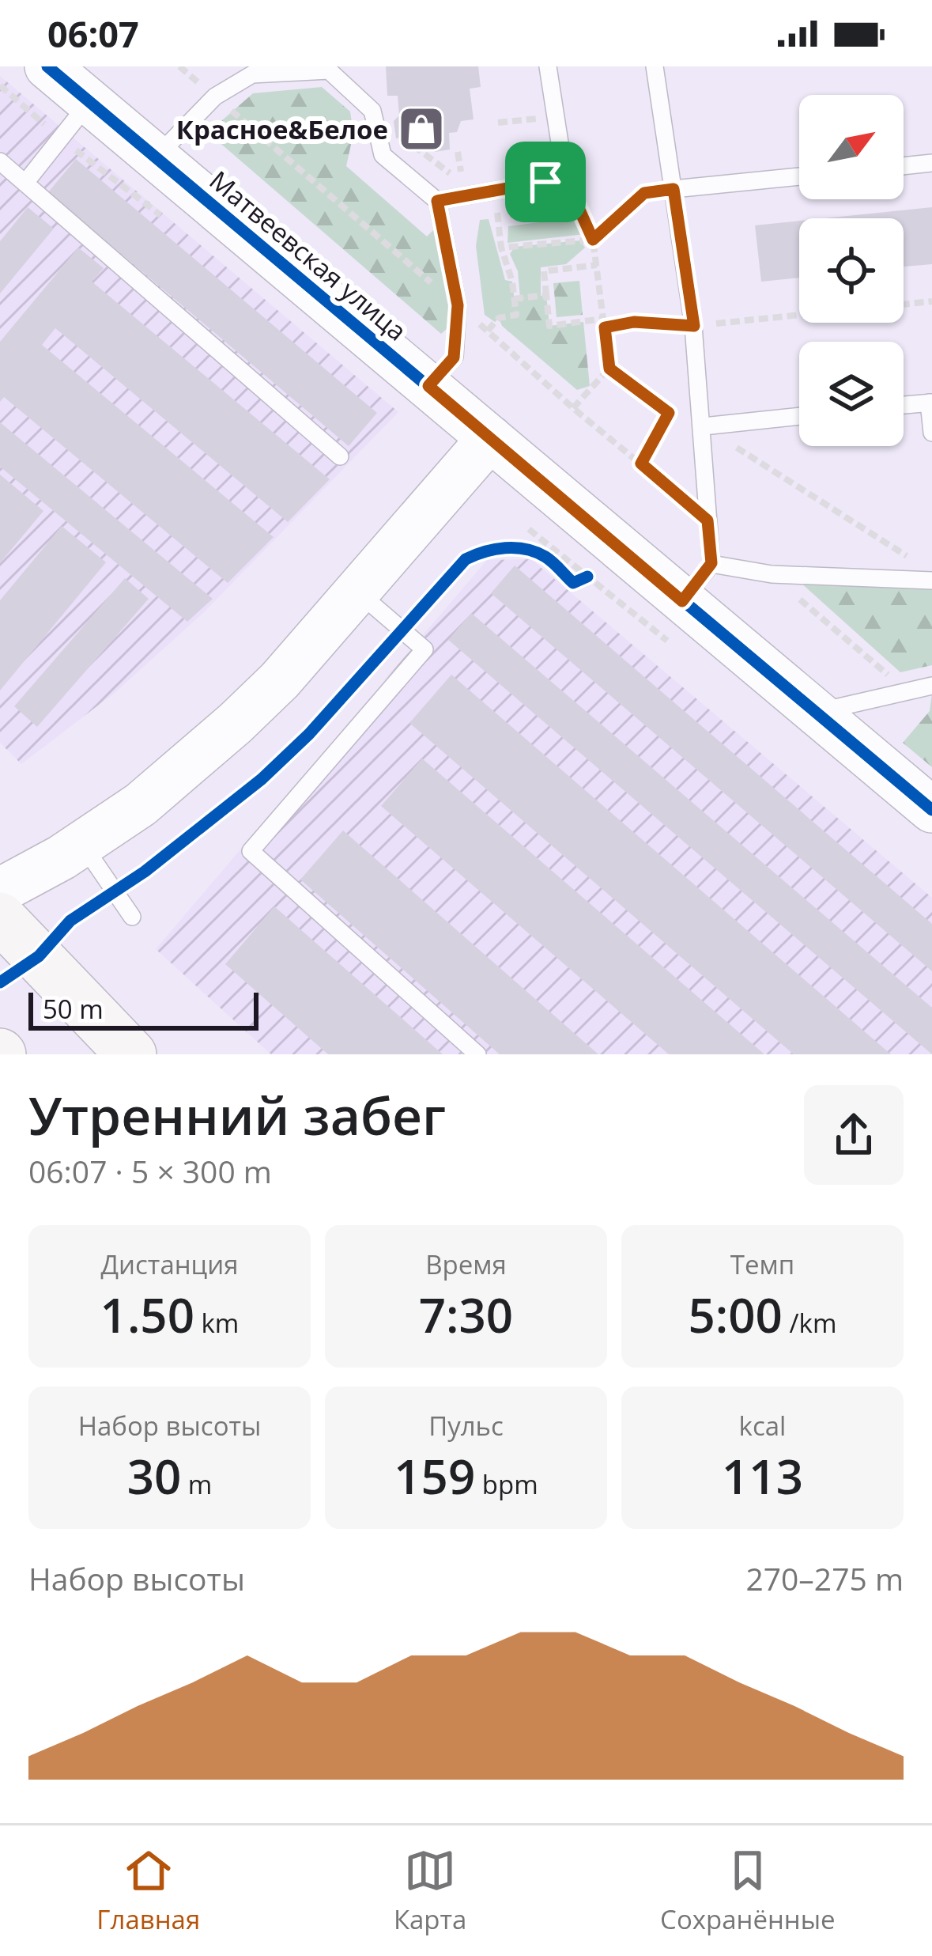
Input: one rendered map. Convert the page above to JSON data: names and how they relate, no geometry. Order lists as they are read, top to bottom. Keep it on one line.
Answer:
{"streets":{"street":["Матвеевская улица"]},"places":{"shop":["Красное&Белое"]},"scale_bar":"50 m","north":"top right","page":{"status":"06:07","scale":"50 m","heading":["Утренний забег","06:07 · 5 × 300 m"],"stats":[["Дистанция","1.50 km"],["Время","7:30"],["Темп","5:00 /km"],["Набор высоты","30 m"],["Пульс","159 bpm"],["kcal","113"]],"chart":["Набор высоты","270–275 m"],"tabs":["Главная","Карта","Сохранённые"]}}
